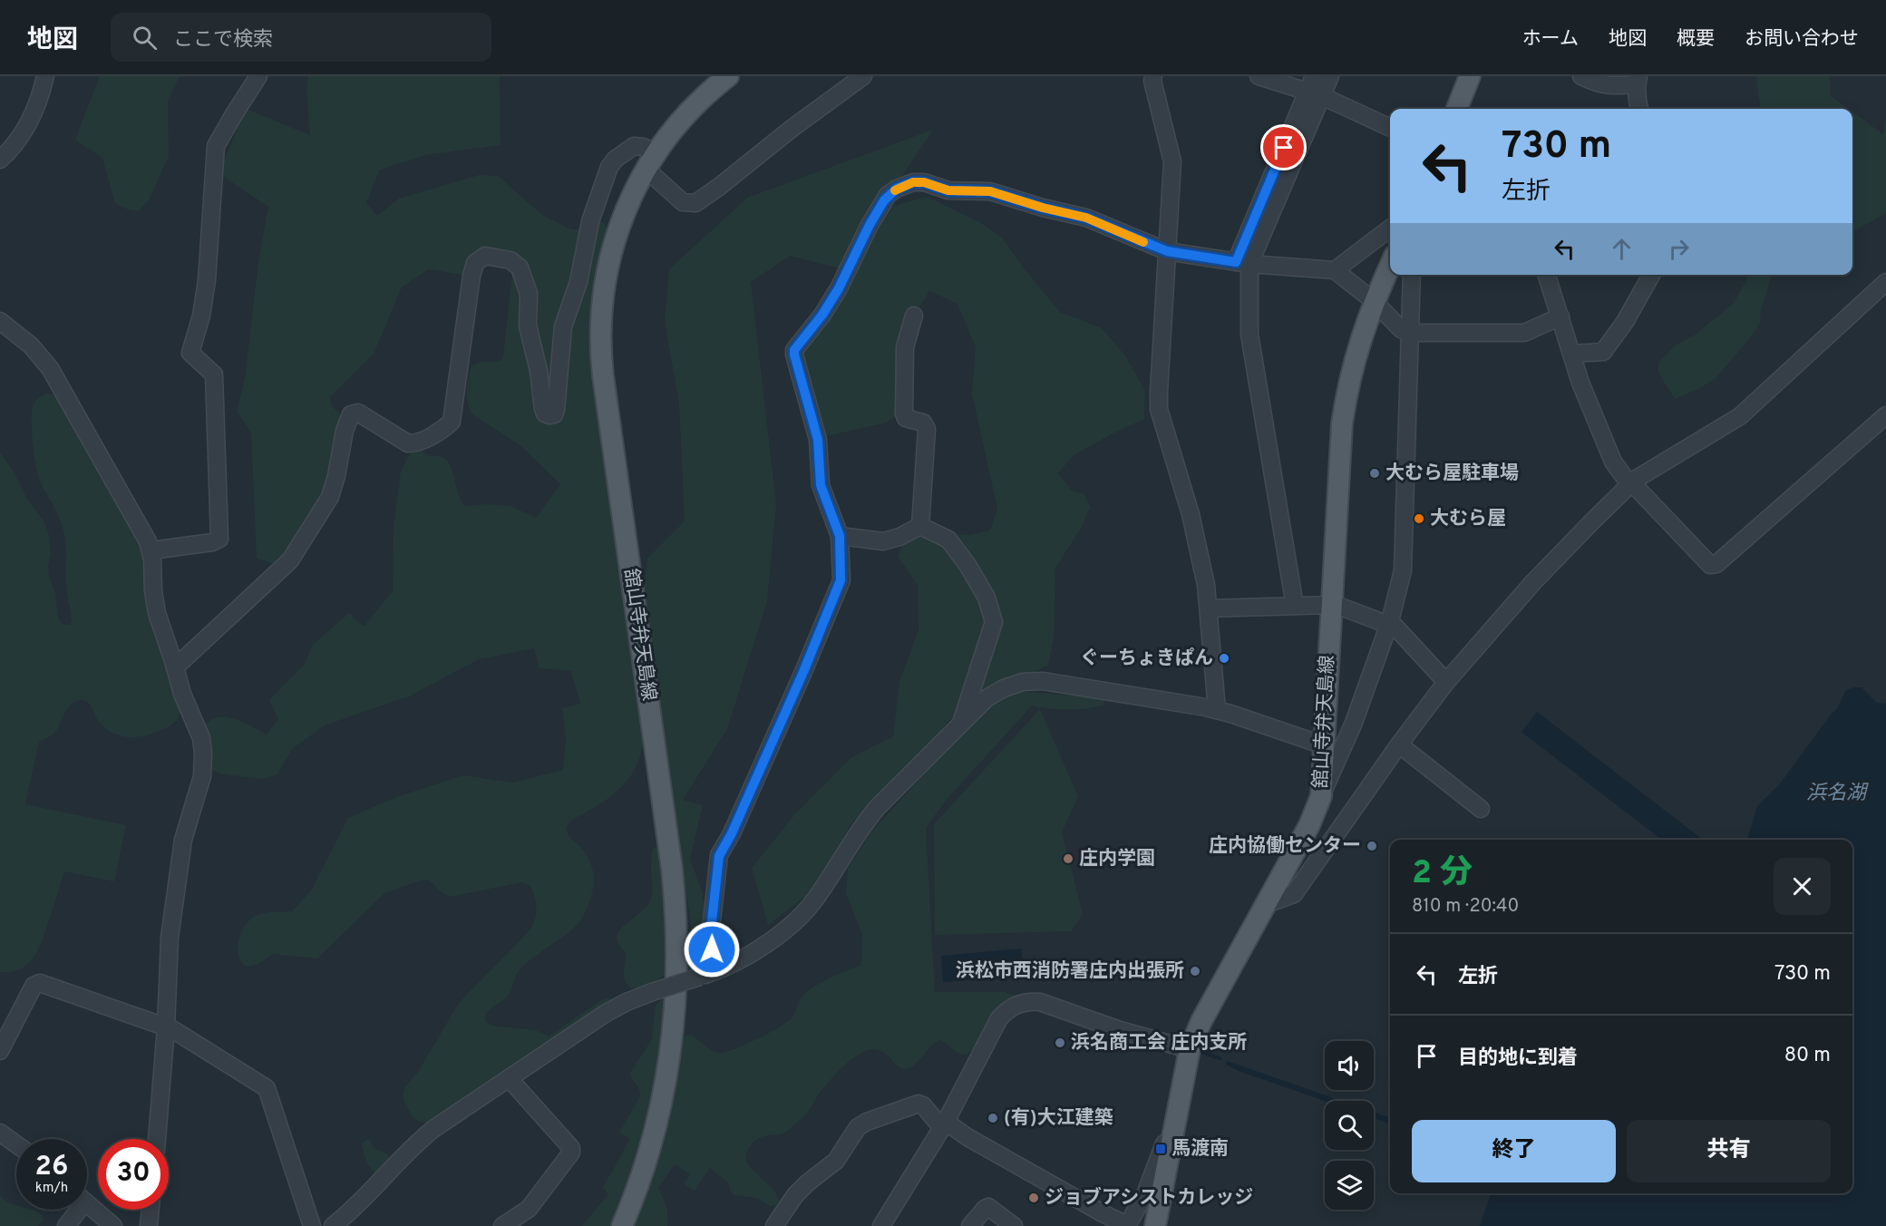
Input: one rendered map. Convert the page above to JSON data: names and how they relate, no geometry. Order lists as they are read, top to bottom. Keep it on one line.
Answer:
{"streets":{"main road":["舘山寺弁天島線"]},"water":["浜名湖"],"places":{"other":["大むら屋駐車場","大むら屋","ぐーちょきぱん","庄内協働センター","庄内学園","浜松市西消防署庄内出張所","浜名商工会 庄内支所","(有)大江建築","ジョブアシストカレッジ"],"transit":["馬渡南"]},"page":{"header":"地図","search":"ここで検索","nav":["ホーム","地図","概要","お問い合わせ"],"turn":["730 m","左折"],"heading":["2 分","810 m · 20:40"],"list":[{"name":"左折","value":"730 m"},{"name":"目的地に到着","value":"80 m"}],"buttons":["終了","共有"],"speed":"26 km/h","limit":"30"}}
